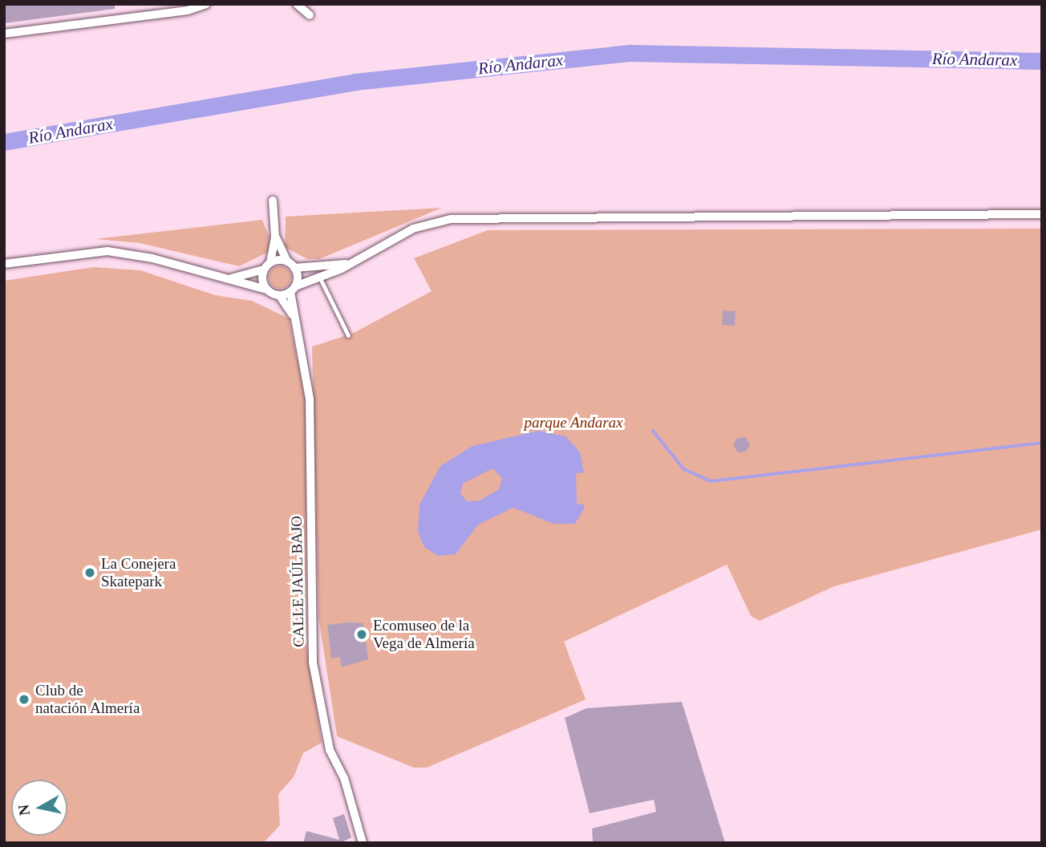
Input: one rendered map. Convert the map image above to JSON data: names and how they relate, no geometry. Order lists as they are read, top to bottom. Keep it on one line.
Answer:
{"streets":{"street":["CALLE JAÚL BAJO"]},"water":["Río Andarax"],"parks":["parque Andarax"],"places":["La Conejera Skatepark","Ecomuseo de la Vega de Almería","Club de natación Almería"],"north":"left"}
